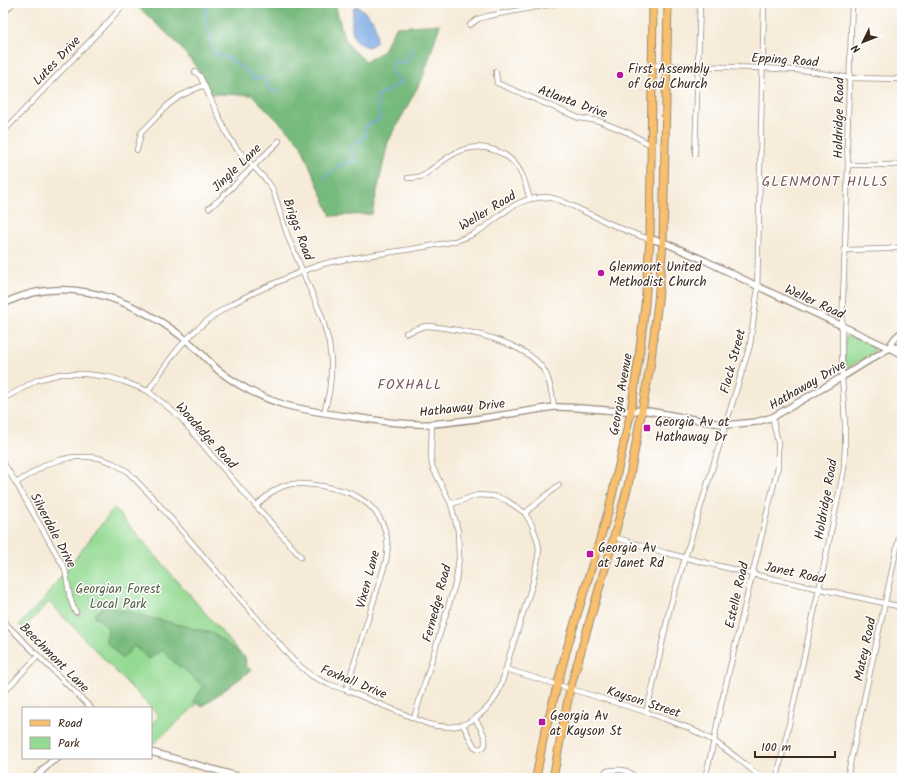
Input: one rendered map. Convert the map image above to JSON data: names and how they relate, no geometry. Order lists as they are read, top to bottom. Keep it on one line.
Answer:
{"streets":{"main road":["Georgia Avenue"],"street":["Epping Road","Lutes Drive","Atlanta Drive","Holdridge Road","Jingle Lane","Weller Road","Briggs Road","Flack Street","Hathaway Drive","Woodedge Road","Silverdale Drive","Janet Road","Vixen Lane","Estelle Road","Fernedge Road","Matey Road","Beechmont Lane","Foxhall Drive","Kayson Street"]},"crossings":[["Epping Road","Holdridge Road"],["Epping Road","Flack Street"],["Epping Road","Georgia Avenue"],["Atlanta Drive","Georgia Avenue"],["Holdridge Road","Weller Road"],["Holdridge Road","Hathaway Drive"],["Holdridge Road","Janet Road"],["Jingle Lane","Briggs Road"],["Weller Road","Briggs Road"],["Weller Road","Flack Street"],["Weller Road","Hathaway Drive"],["Weller Road","Georgia Avenue"],["Weller Road","Woodedge Road"],["Briggs Road","Hathaway Drive"],["Flack Street","Hathaway Drive"],["Flack Street","Janet Road"],["Flack Street","Kayson Street"],["Hathaway Drive","Georgia Avenue"],["Hathaway Drive","Estelle Road"],["Hathaway Drive","Fernedge Road"],["Georgia Avenue","Janet Road"],["Georgia Avenue","Kayson Street"],["Woodedge Road","Vixen Lane"],["Silverdale Drive","Foxhall Drive"],["Janet Road","Estelle Road"],["Janet Road","Matey Road"],["Vixen Lane","Foxhall Drive"],["Estelle Road","Kayson Street"],["Fernedge Road","Foxhall Drive"],["Foxhall Drive","Kayson Street"]],"districts":["GLENMONT HILLS","FOXHALL"],"parks":["Georgian Forest Local Park"],"places":{"other":["First Assembly of God Church","Glenmont United Methodist Church"],"transit":["Georgia Av at Hathaway Dr","Georgia Av at Janet Rd","Georgia Av at Kayson St"]},"legend":["Road","Park"],"scale_bar":"100 m","north":"bottom left"}
